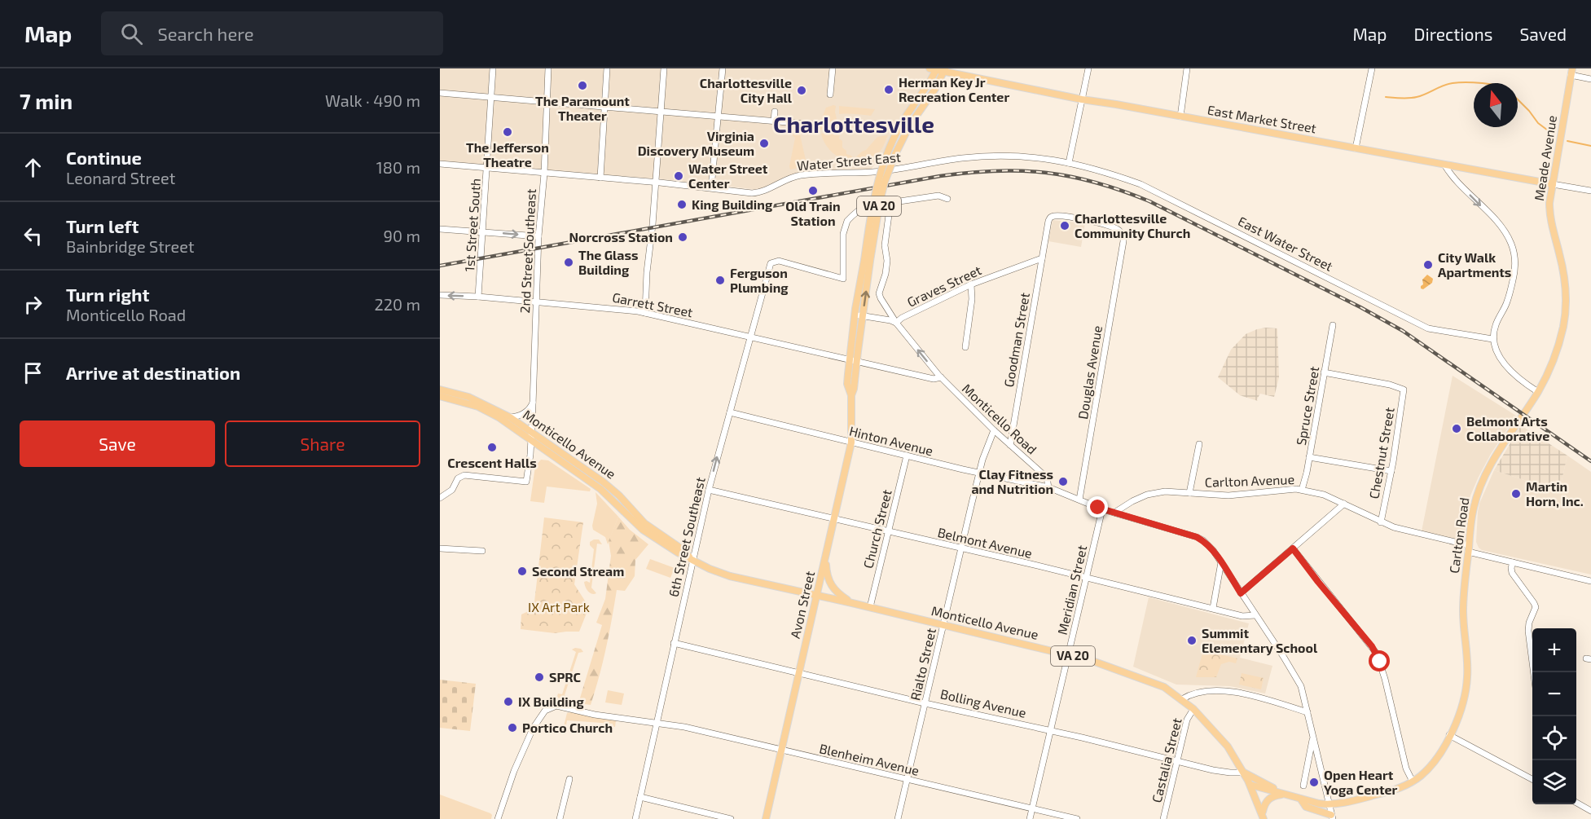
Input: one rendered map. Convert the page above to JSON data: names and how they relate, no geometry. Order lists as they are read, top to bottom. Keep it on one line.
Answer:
{"streets":{"main road":["East Market Street","Meade Avenue","VA 20","Monticello Avenue","Carlton Road","Avon Street","Bolling Avenue"],"street":["Water Street East","1st Street South","East Water Street","2nd Street Southeast","Graves Street","Garrett Street","Goodman Street","Douglas Avenue","Spruce Street","Monticello Road","Hinton Avenue","Chestnut Street","Carlton Avenue","Church Street","6th Street Southeast","Belmont Avenue","Meridian Street","Rialto Street","Blenheim Avenue","Castalia Street"]},"crossings":[["East Market Street","Meade Avenue"],["East Market Street","VA 20"],["Meade Avenue","Carlton Road"],["Water Street East","1st Street South"],["Water Street East","East Water Street"],["Water Street East","2nd Street Southeast"],["VA 20","Monticello Avenue"],["VA 20","Avon Street"],["1st Street South","Garrett Street"],["2nd Street Southeast","Garrett Street"],["2nd Street Southeast","Monticello Avenue"],["Graves Street","Goodman Street"],["Graves Street","Monticello Road"],["Graves Street","Avon Street"],["Garrett Street","Monticello Road"],["Garrett Street","6th Street Southeast"],["Garrett Street","Avon Street"],["Goodman Street","Douglas Avenue"],["Goodman Street","Monticello Road"],["Spruce Street","Chestnut Street"],["Spruce Street","Carlton Avenue"],["Monticello Road","Hinton Avenue"],["Monticello Road","6th Street Southeast"],["Monticello Road","Rialto Street"],["Hinton Avenue","Church Street"],["Hinton Avenue","6th Street Southeast"],["Hinton Avenue","Avon Street"],["Hinton Avenue","Rialto Street"],["Monticello Avenue","Church Street"],["Monticello Avenue","6th Street Southeast"],["Monticello Avenue","Meridian Street"],["Monticello Avenue","Avon Street"],["Monticello Avenue","Rialto Street"],["Monticello Avenue","Bolling Avenue"],["Monticello Avenue","Castalia Street"],["Chestnut Street","Carlton Avenue"],["Carlton Avenue","Carlton Road"],["Church Street","Belmont Avenue"],["Carlton Road","Bolling Avenue"],["6th Street Southeast","Belmont Avenue"],["6th Street Southeast","Bolling Avenue"],["6th Street Southeast","Blenheim Avenue"],["Belmont Avenue","Meridian Street"],["Belmont Avenue","Avon Street"],["Belmont Avenue","Rialto Street"],["Meridian Street","Bolling Avenue"],["Meridian Street","Blenheim Avenue"],["Avon Street","Bolling Avenue"],["Avon Street","Blenheim Avenue"],["Rialto Street","Bolling Avenue"],["Rialto Street","Blenheim Avenue"],["Bolling Avenue","Castalia Street"]],"districts":["Charlottesville"],"parks":["IX Art Park"],"places":["The Paramount Theater","Herman Key Jr Recreation Center","Charlottesville City Hall","The Jefferson Theatre","Virginia Discovery Museum","Water Street Center","Old Train Station","King Building","Charlottesville Community Church","Norcross Station","The Glass Building","City Walk Apartments","Ferguson Plumbing","Belmont Arts Collaborative","Crescent Halls","Clay Fitness and Nutrition","Martin Horn, Inc.","Second Stream","Summit Elementary School","SPRC","IX Building","Portico Church","Open Heart Yoga Center"],"north":"top","page":{"header":"Map","search":"Search here","nav":["Map","Directions","Saved"],"heading":["7 min","Walk · 490 m"],"list":[["Continue","Leonard Street","180 m"],["Turn left","Bainbridge Street","90 m"],["Turn right","Monticello Road","220 m"],"Arrive at destination"],"buttons":["Save","Share"],"map_buttons":["+","−"]}}
